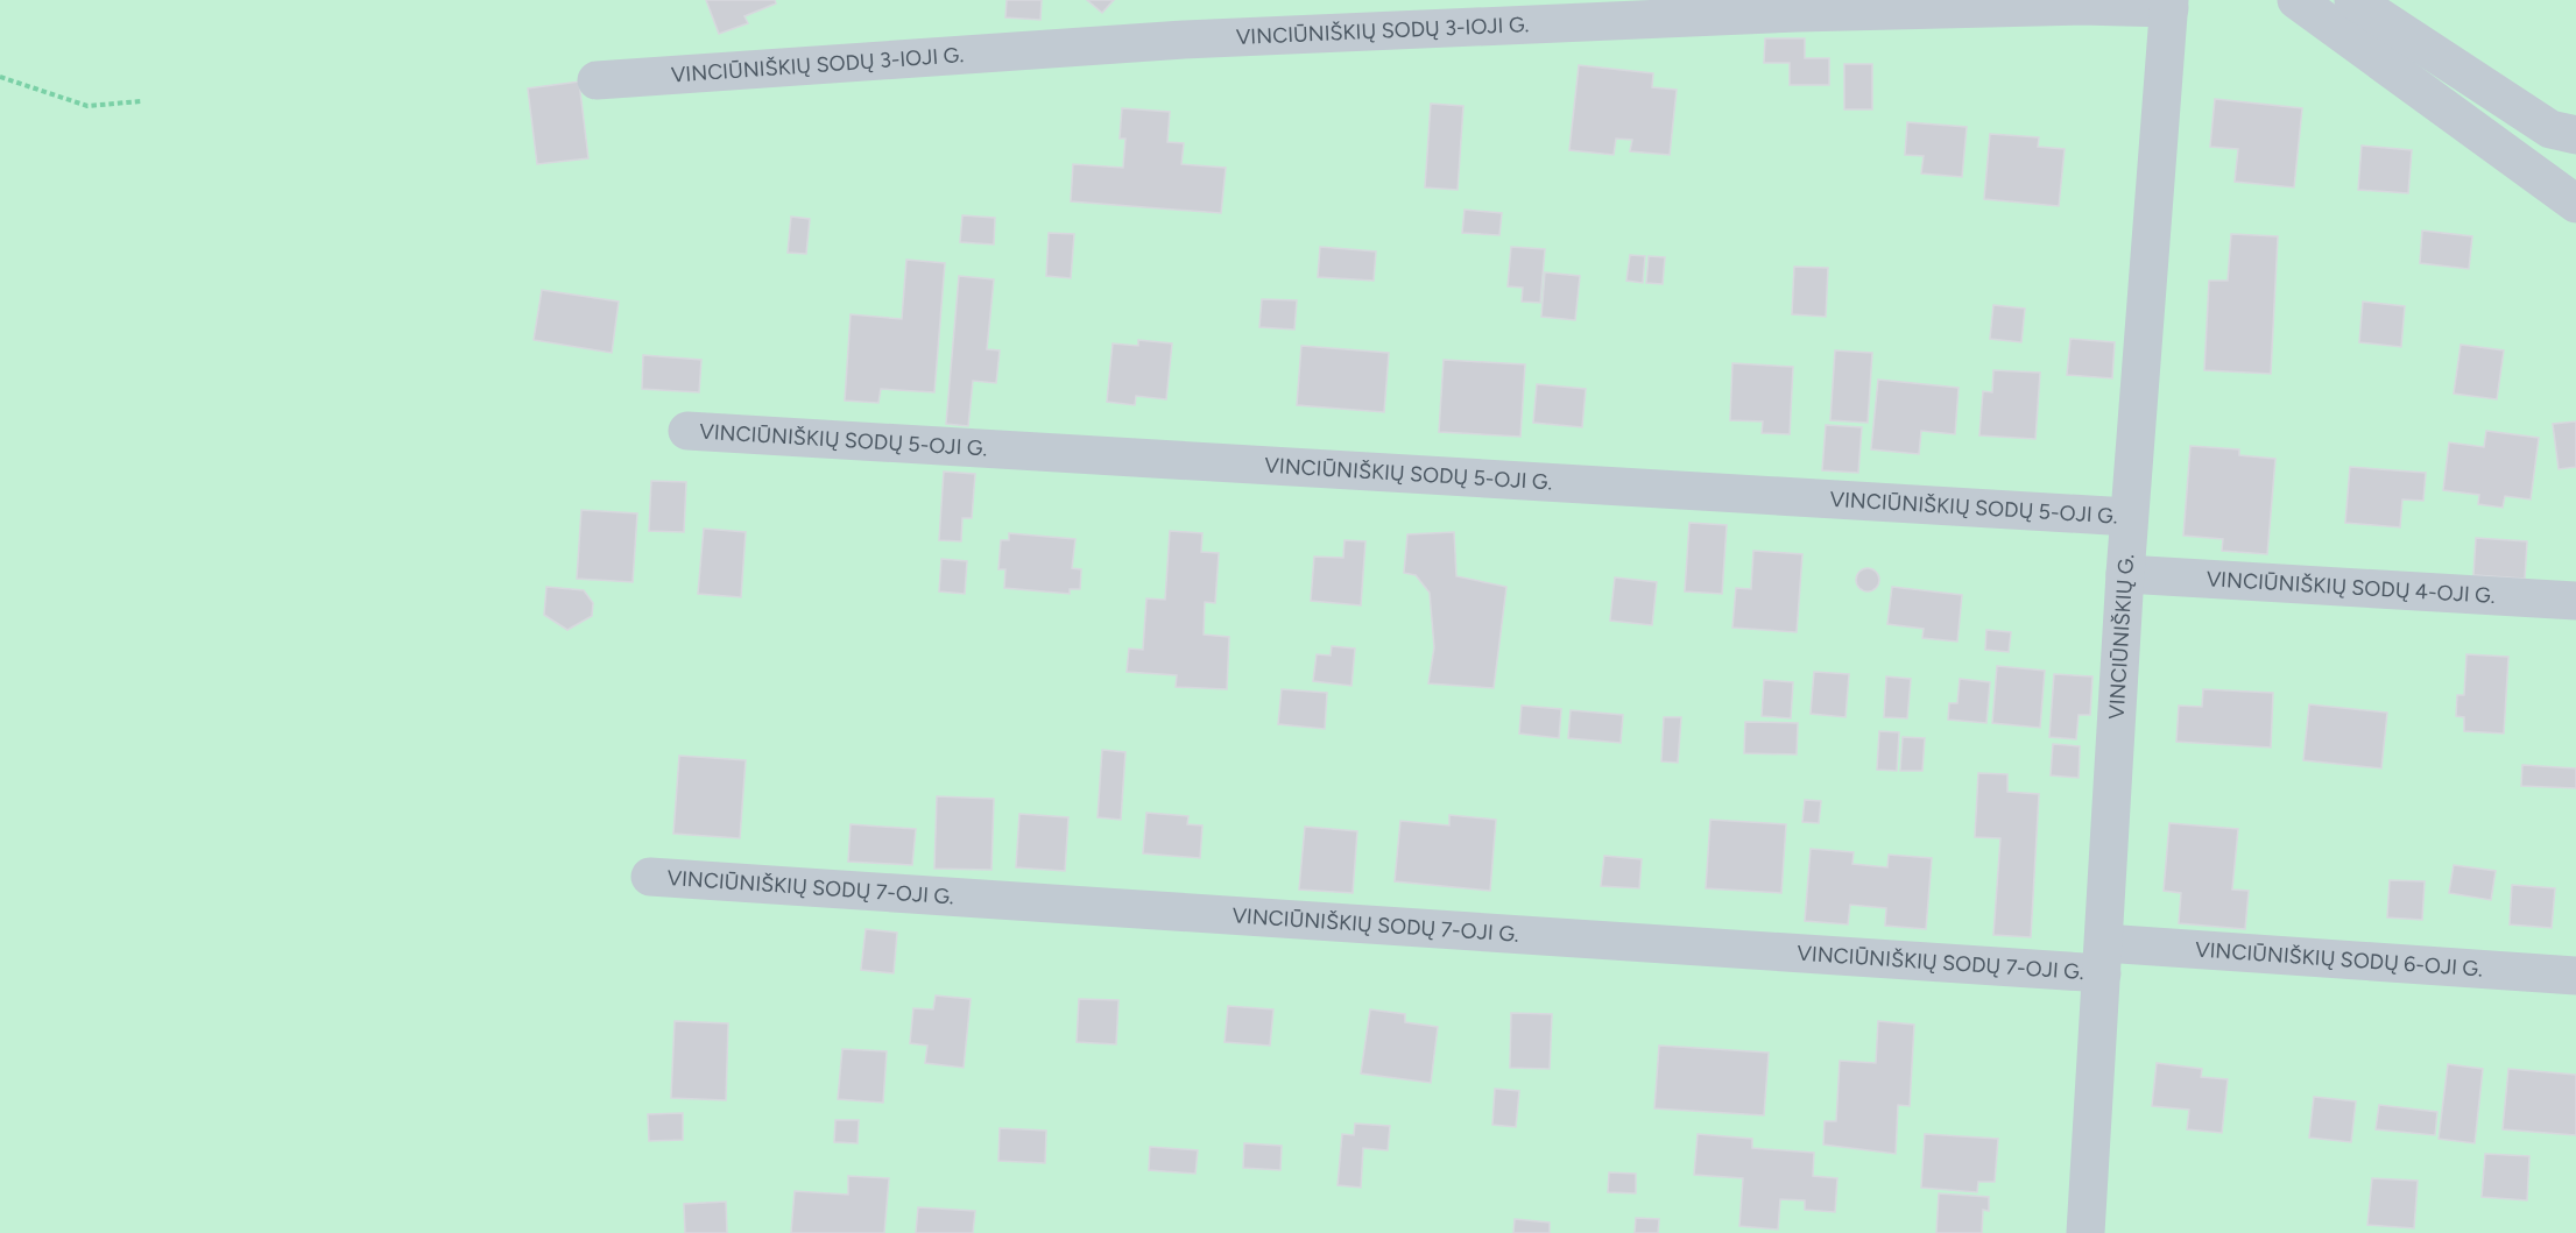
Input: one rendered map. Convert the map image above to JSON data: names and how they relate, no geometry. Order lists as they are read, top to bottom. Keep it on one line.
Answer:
{"streets":{"street":["VINCIŪNIŠKIŲ SODŲ 3-IOJI G.","VINCIŪNIŠKIŲ SODŲ 5-OJI G.","VINCIŪNIŠKIŲ SODŲ 4-OJI G.","VINCIŪNIŠKIŲ G.","VINCIŪNIŠKIŲ SODŲ 7-OJI G.","VINCIŪNIŠKIŲ SODŲ 6-OJI G."]},"crossings":[["VINCIŪNIŠKIŲ SODŲ 3-IOJI G.","VINCIŪNIŠKIŲ G."],["VINCIŪNIŠKIŲ SODŲ 5-OJI G.","VINCIŪNIŠKIŲ G."],["VINCIŪNIŠKIŲ SODŲ 4-OJI G.","VINCIŪNIŠKIŲ G."],["VINCIŪNIŠKIŲ G.","VINCIŪNIŠKIŲ SODŲ 7-OJI G."],["VINCIŪNIŠKIŲ G.","VINCIŪNIŠKIŲ SODŲ 6-OJI G."],["VINCIŪNIŠKIŲ SODŲ 7-OJI G.","VINCIŪNIŠKIŲ SODŲ 6-OJI G."]]}
